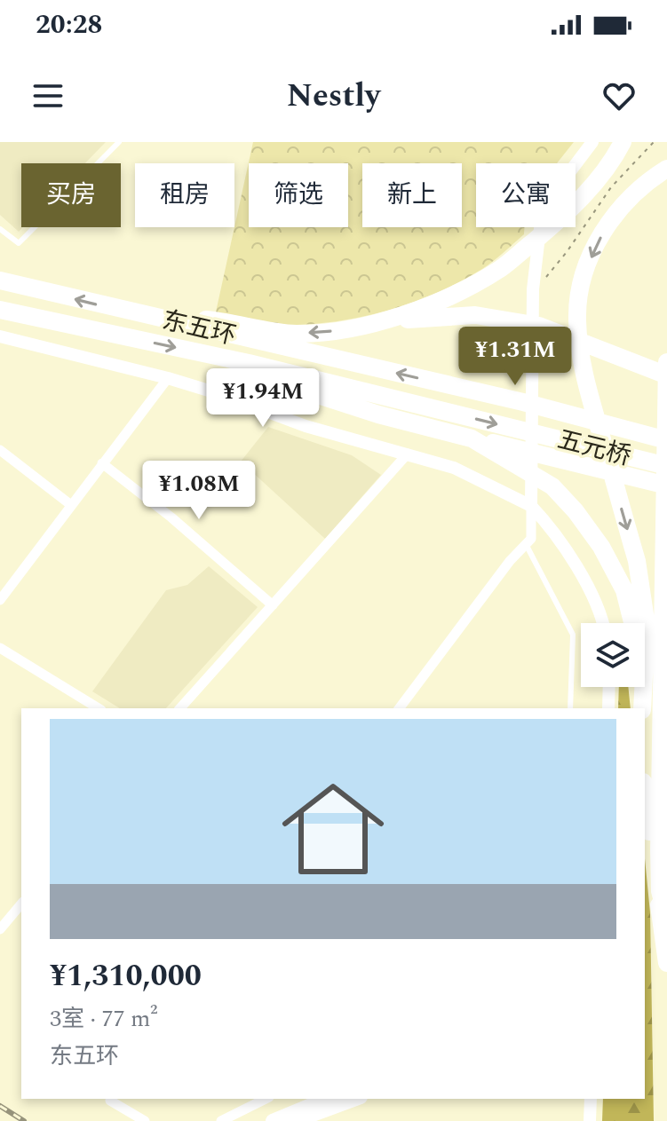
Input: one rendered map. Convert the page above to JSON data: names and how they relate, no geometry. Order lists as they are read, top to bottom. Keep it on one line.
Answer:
{"streets":{"highway":["东五环","五元桥"]},"crossings":[["东五环","五元桥"]],"page":{"status":"20:28","header":"Nestly","chip":["买房","租房","筛选","新上","公寓"],"price":["¥1.31M","¥1.94M","¥1.08M"],"list":[{"name":"¥1,310,000","note":"3室 · 77 m² · 东五环"}]}}
